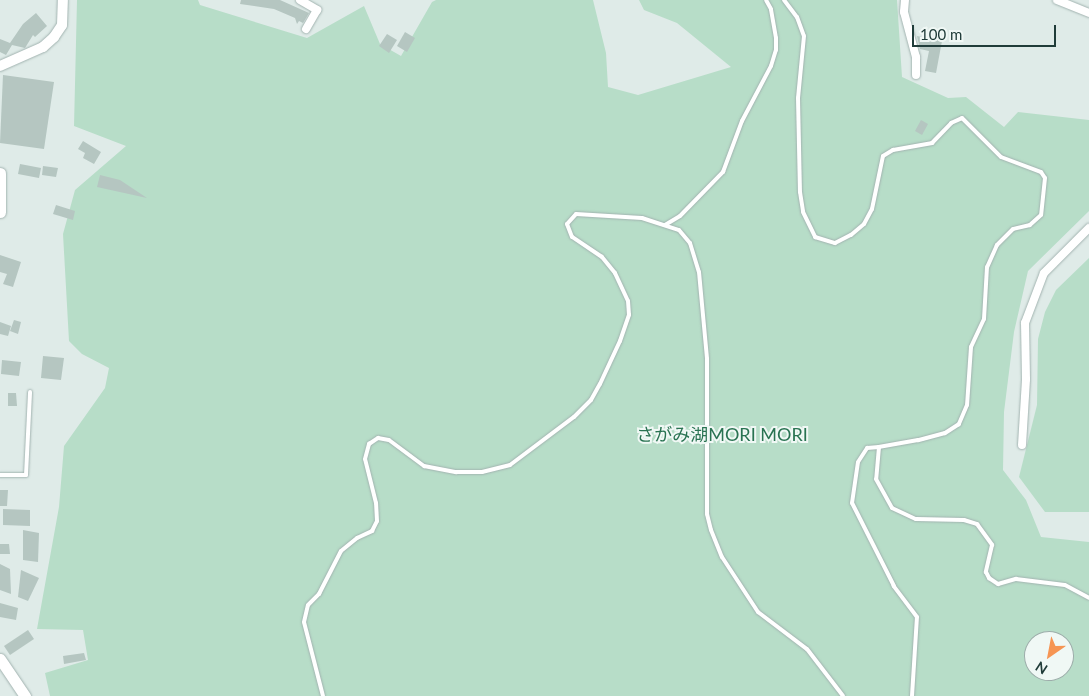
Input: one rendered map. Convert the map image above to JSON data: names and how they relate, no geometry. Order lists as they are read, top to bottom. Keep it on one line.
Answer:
{"parks":["さがみ湖MORI MORI"],"scale_bar":"100 m","north":"bottom left"}
